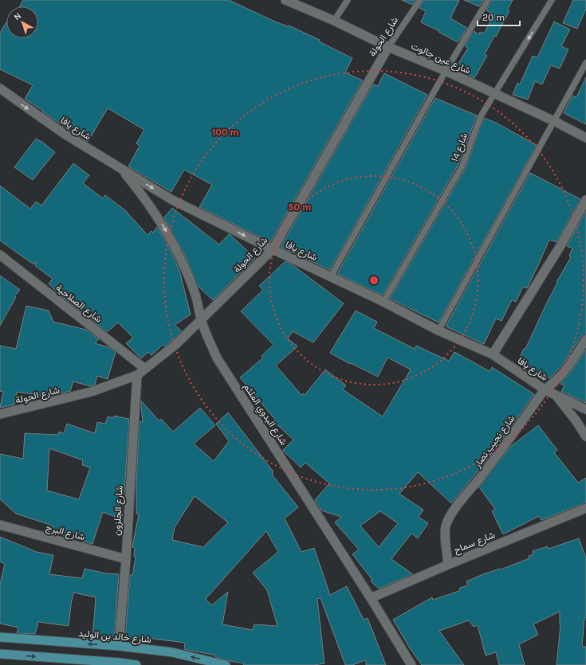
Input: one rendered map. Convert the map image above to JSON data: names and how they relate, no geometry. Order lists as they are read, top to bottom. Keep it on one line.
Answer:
{"streets":{"main road":["شارع خالد بن الوليد"],"street":["شارع الحولة","شارع عين جالوت","شارع يافا","شارع الصلاحية","شارع البدوي الملثم","شارع نجيب نصار","شارع الجلزون","شارع البرج","شارع سماح"],"lane":["شارع 14"]},"crossings":[["شارع الحولة","شارع عين جالوت"],["شارع الحولة","شارع يافا"],["شارع الحولة","شارع الصلاحية"],["شارع الحولة","شارع البدوي الملثم"],["شارع الحولة","شارع الجلزون"],["شارع عين جالوت","شارع 14"],["شارع يافا","شارع 14"],["شارع يافا","شارع البدوي الملثم"],["شارع يافا","شارع نجيب نصار"],["شارع البدوي الملثم","شارع سماح"],["شارع نجيب نصار","شارع سماح"],["شارع الجلزون","شارع البرج"],["شارع الجلزون","شارع خالد بن الوليد"]],"one_way":["شارع يافا"],"scale_bar":"20 m","north":"top left","rings":["100 m","50 m"]}
